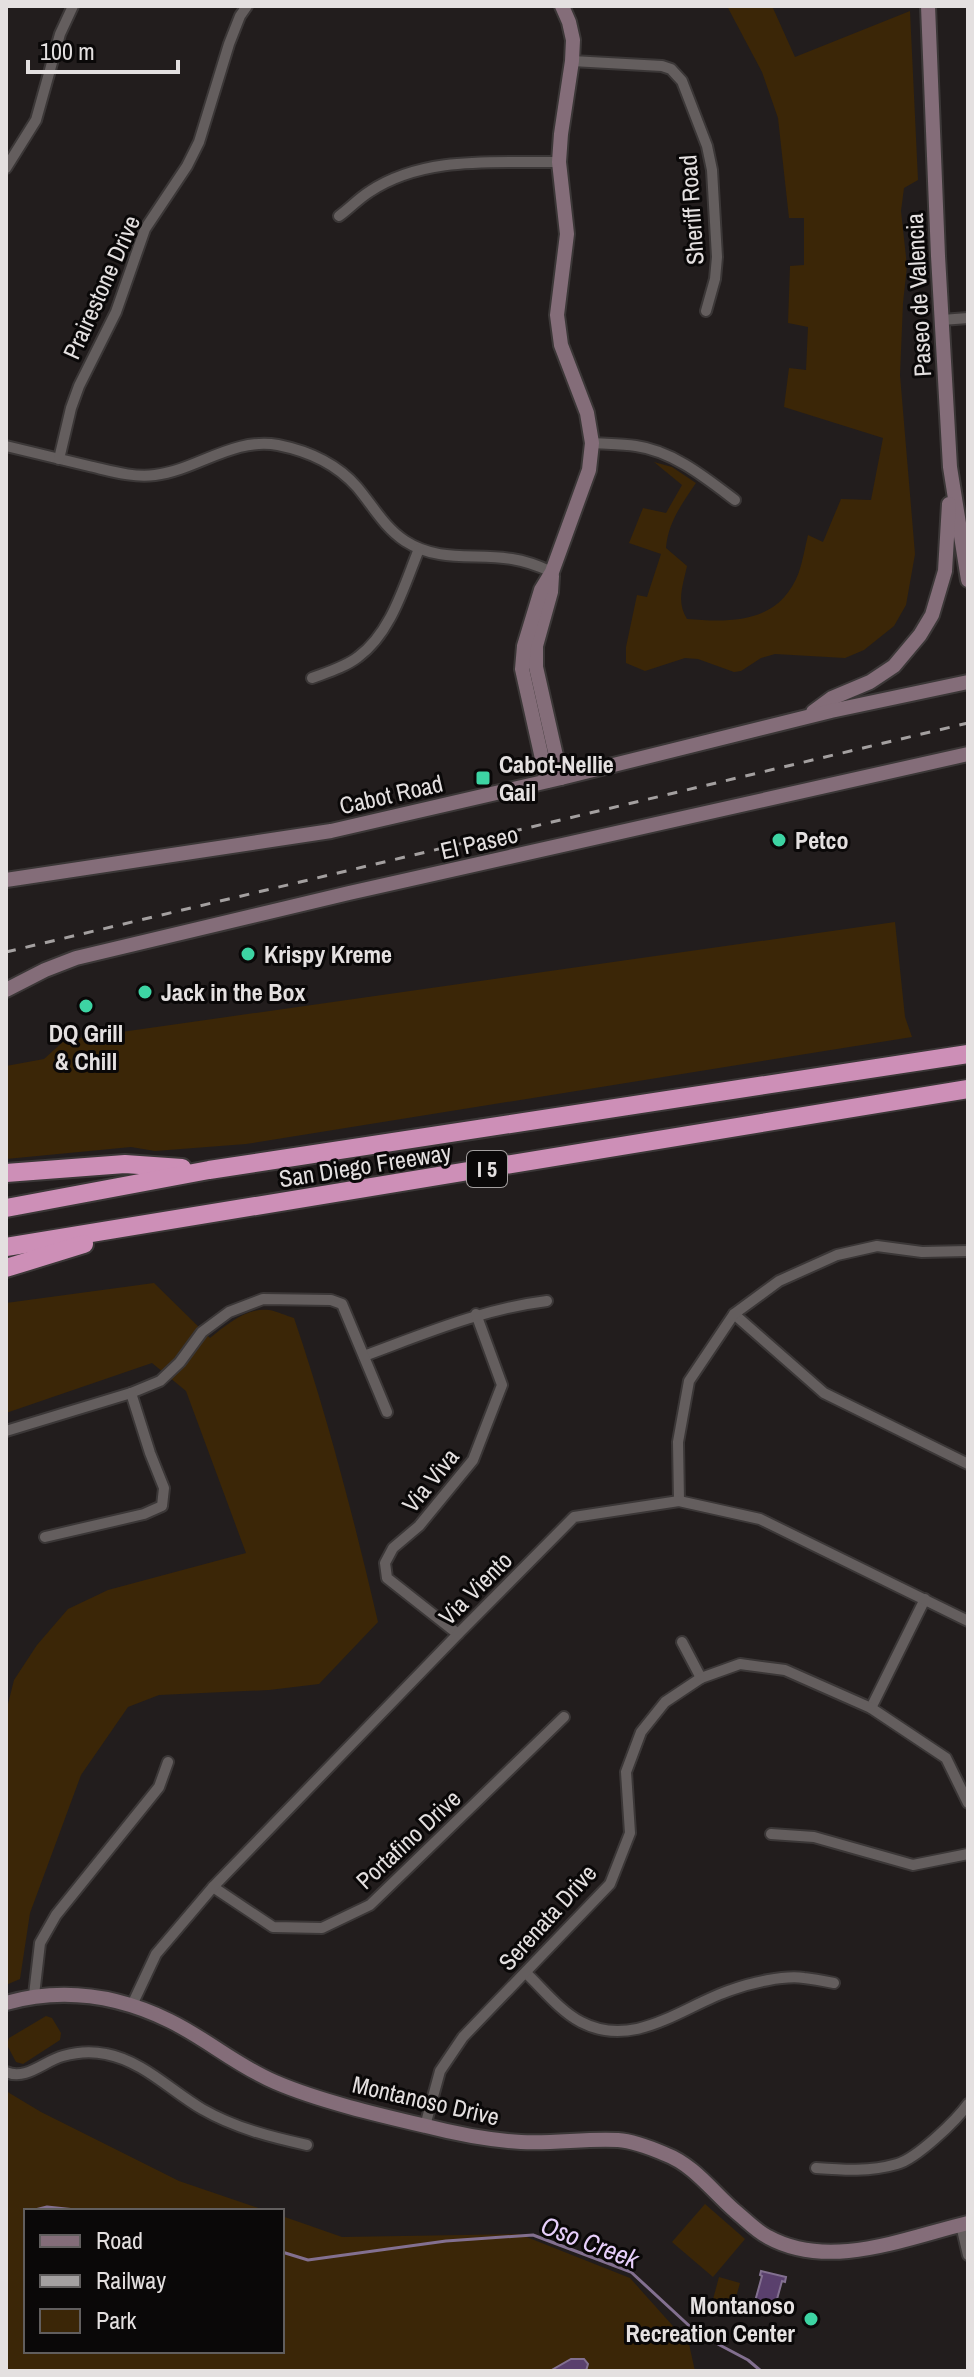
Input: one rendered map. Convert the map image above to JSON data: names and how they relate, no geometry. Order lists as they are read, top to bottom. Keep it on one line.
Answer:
{"streets":{"highway":["San Diego Freeway","I 5"],"street":["Sheriff Road","Prairestone Drive","Paseo de Valencia","Cabot Road","El Paseo","Via Viva","Via Viento","Portafino Drive","Serenata Drive","Montanoso Drive"]},"crossings":[["Via Viva","Via Viento"],["Via Viento","Portafino Drive"],["Via Viento","Montanoso Drive"],["Serenata Drive","Montanoso Drive"]],"water":["Oso Creek"],"places":{"transit":["Cabot-Nellie Gail"],"other":["Petco","Krispy Kreme","Jack in the Box","DQ Grill & Chill","Montanoso Recreation Center"]},"legend":["Road","Railway","Park"],"scale_bar":"100 m"}
